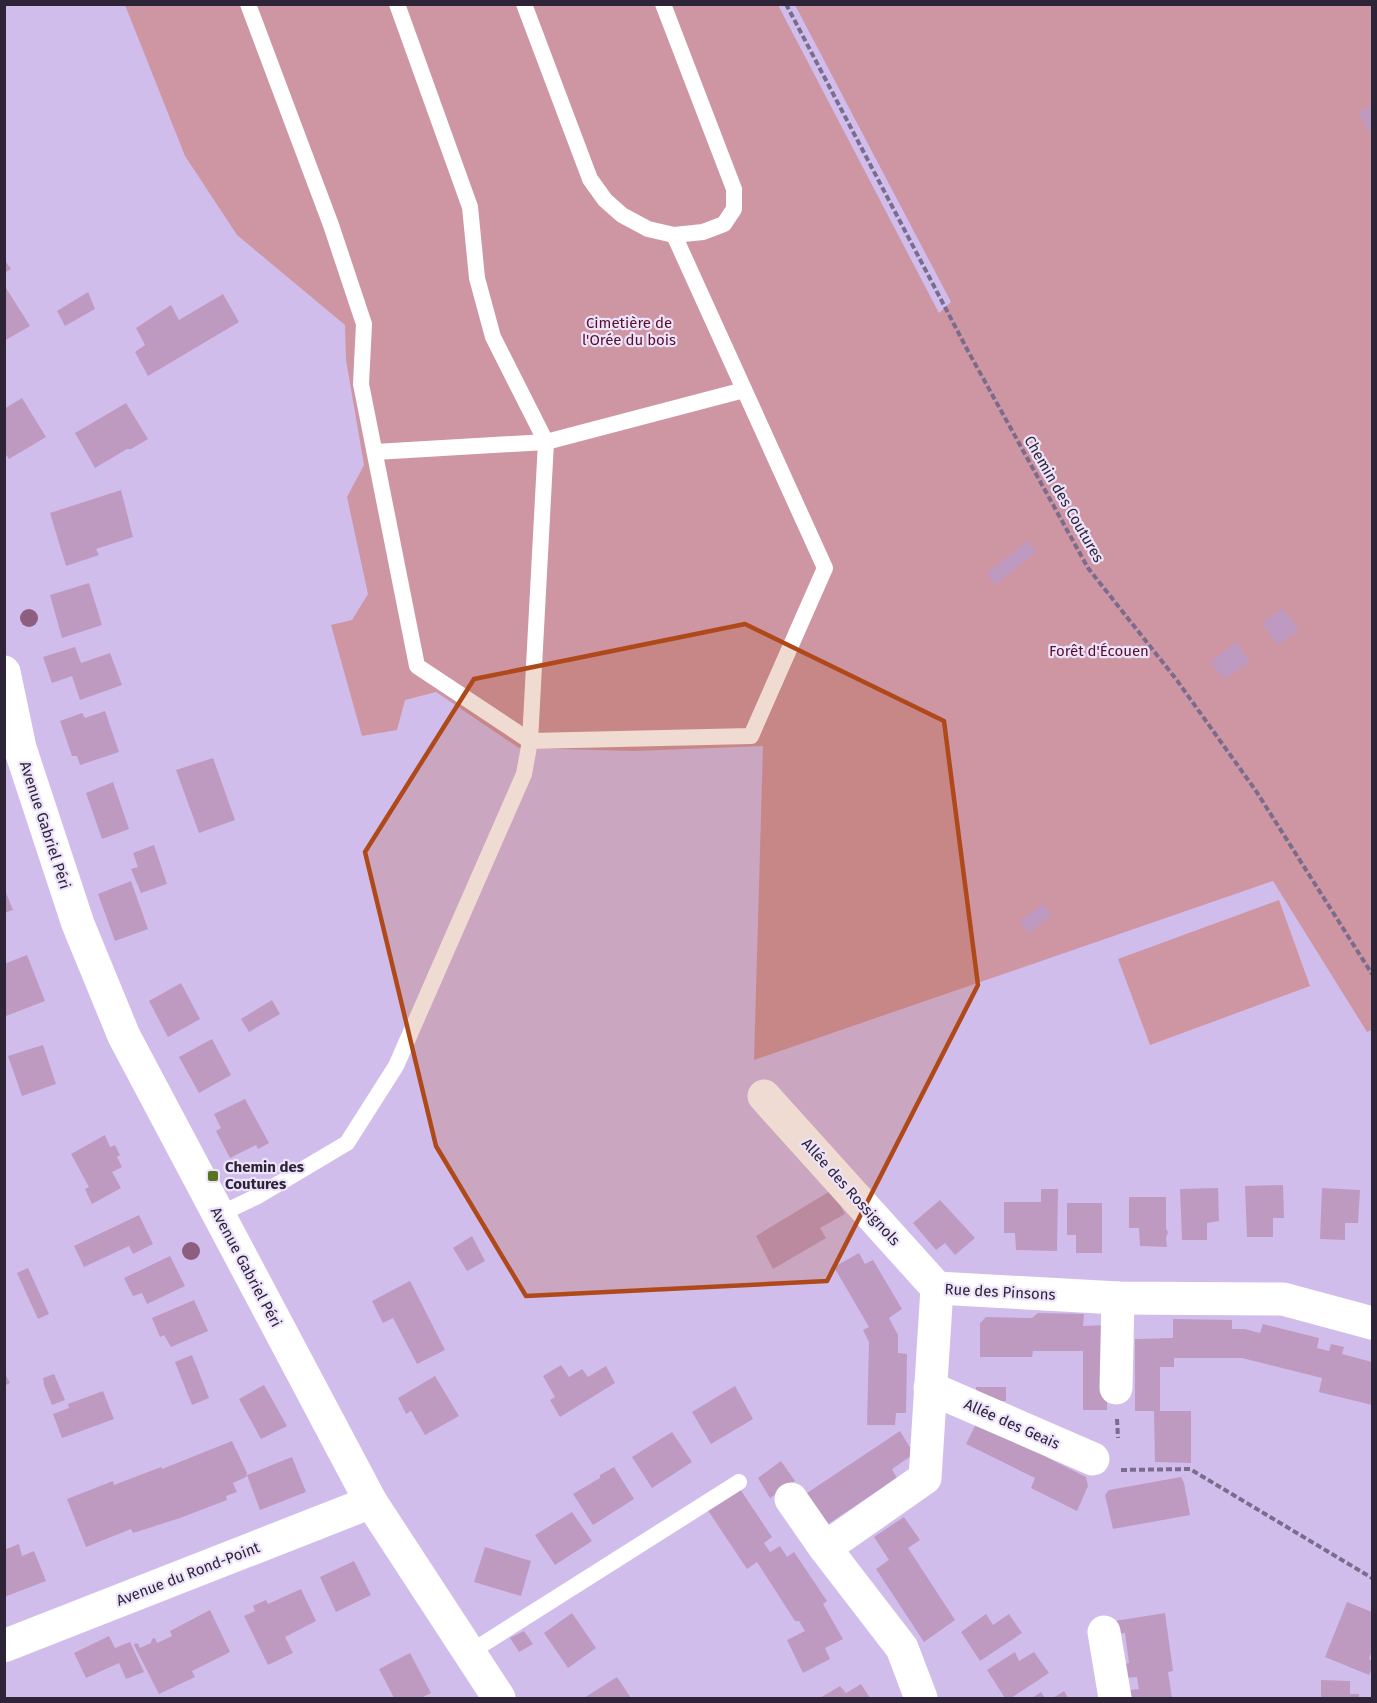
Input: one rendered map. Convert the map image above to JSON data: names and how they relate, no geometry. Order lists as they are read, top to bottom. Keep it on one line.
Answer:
{"streets":{"street":["Avenue Gabriel Péri","Allée des Rossignols","Rue des Pinsons","Allée des Geais","Avenue du Rond-Point"],"path":["Chemin des Coutures"]},"crossings":[["Avenue Gabriel Péri","Avenue du Rond-Point"],["Allée des Rossignols","Rue des Pinsons"],["Rue des Pinsons","Allée des Geais"]],"parks":["Cimetière de l'Orée du bois","Forêt d'Écouen"],"places":{"transit":["Chemin des Coutures"]}}
